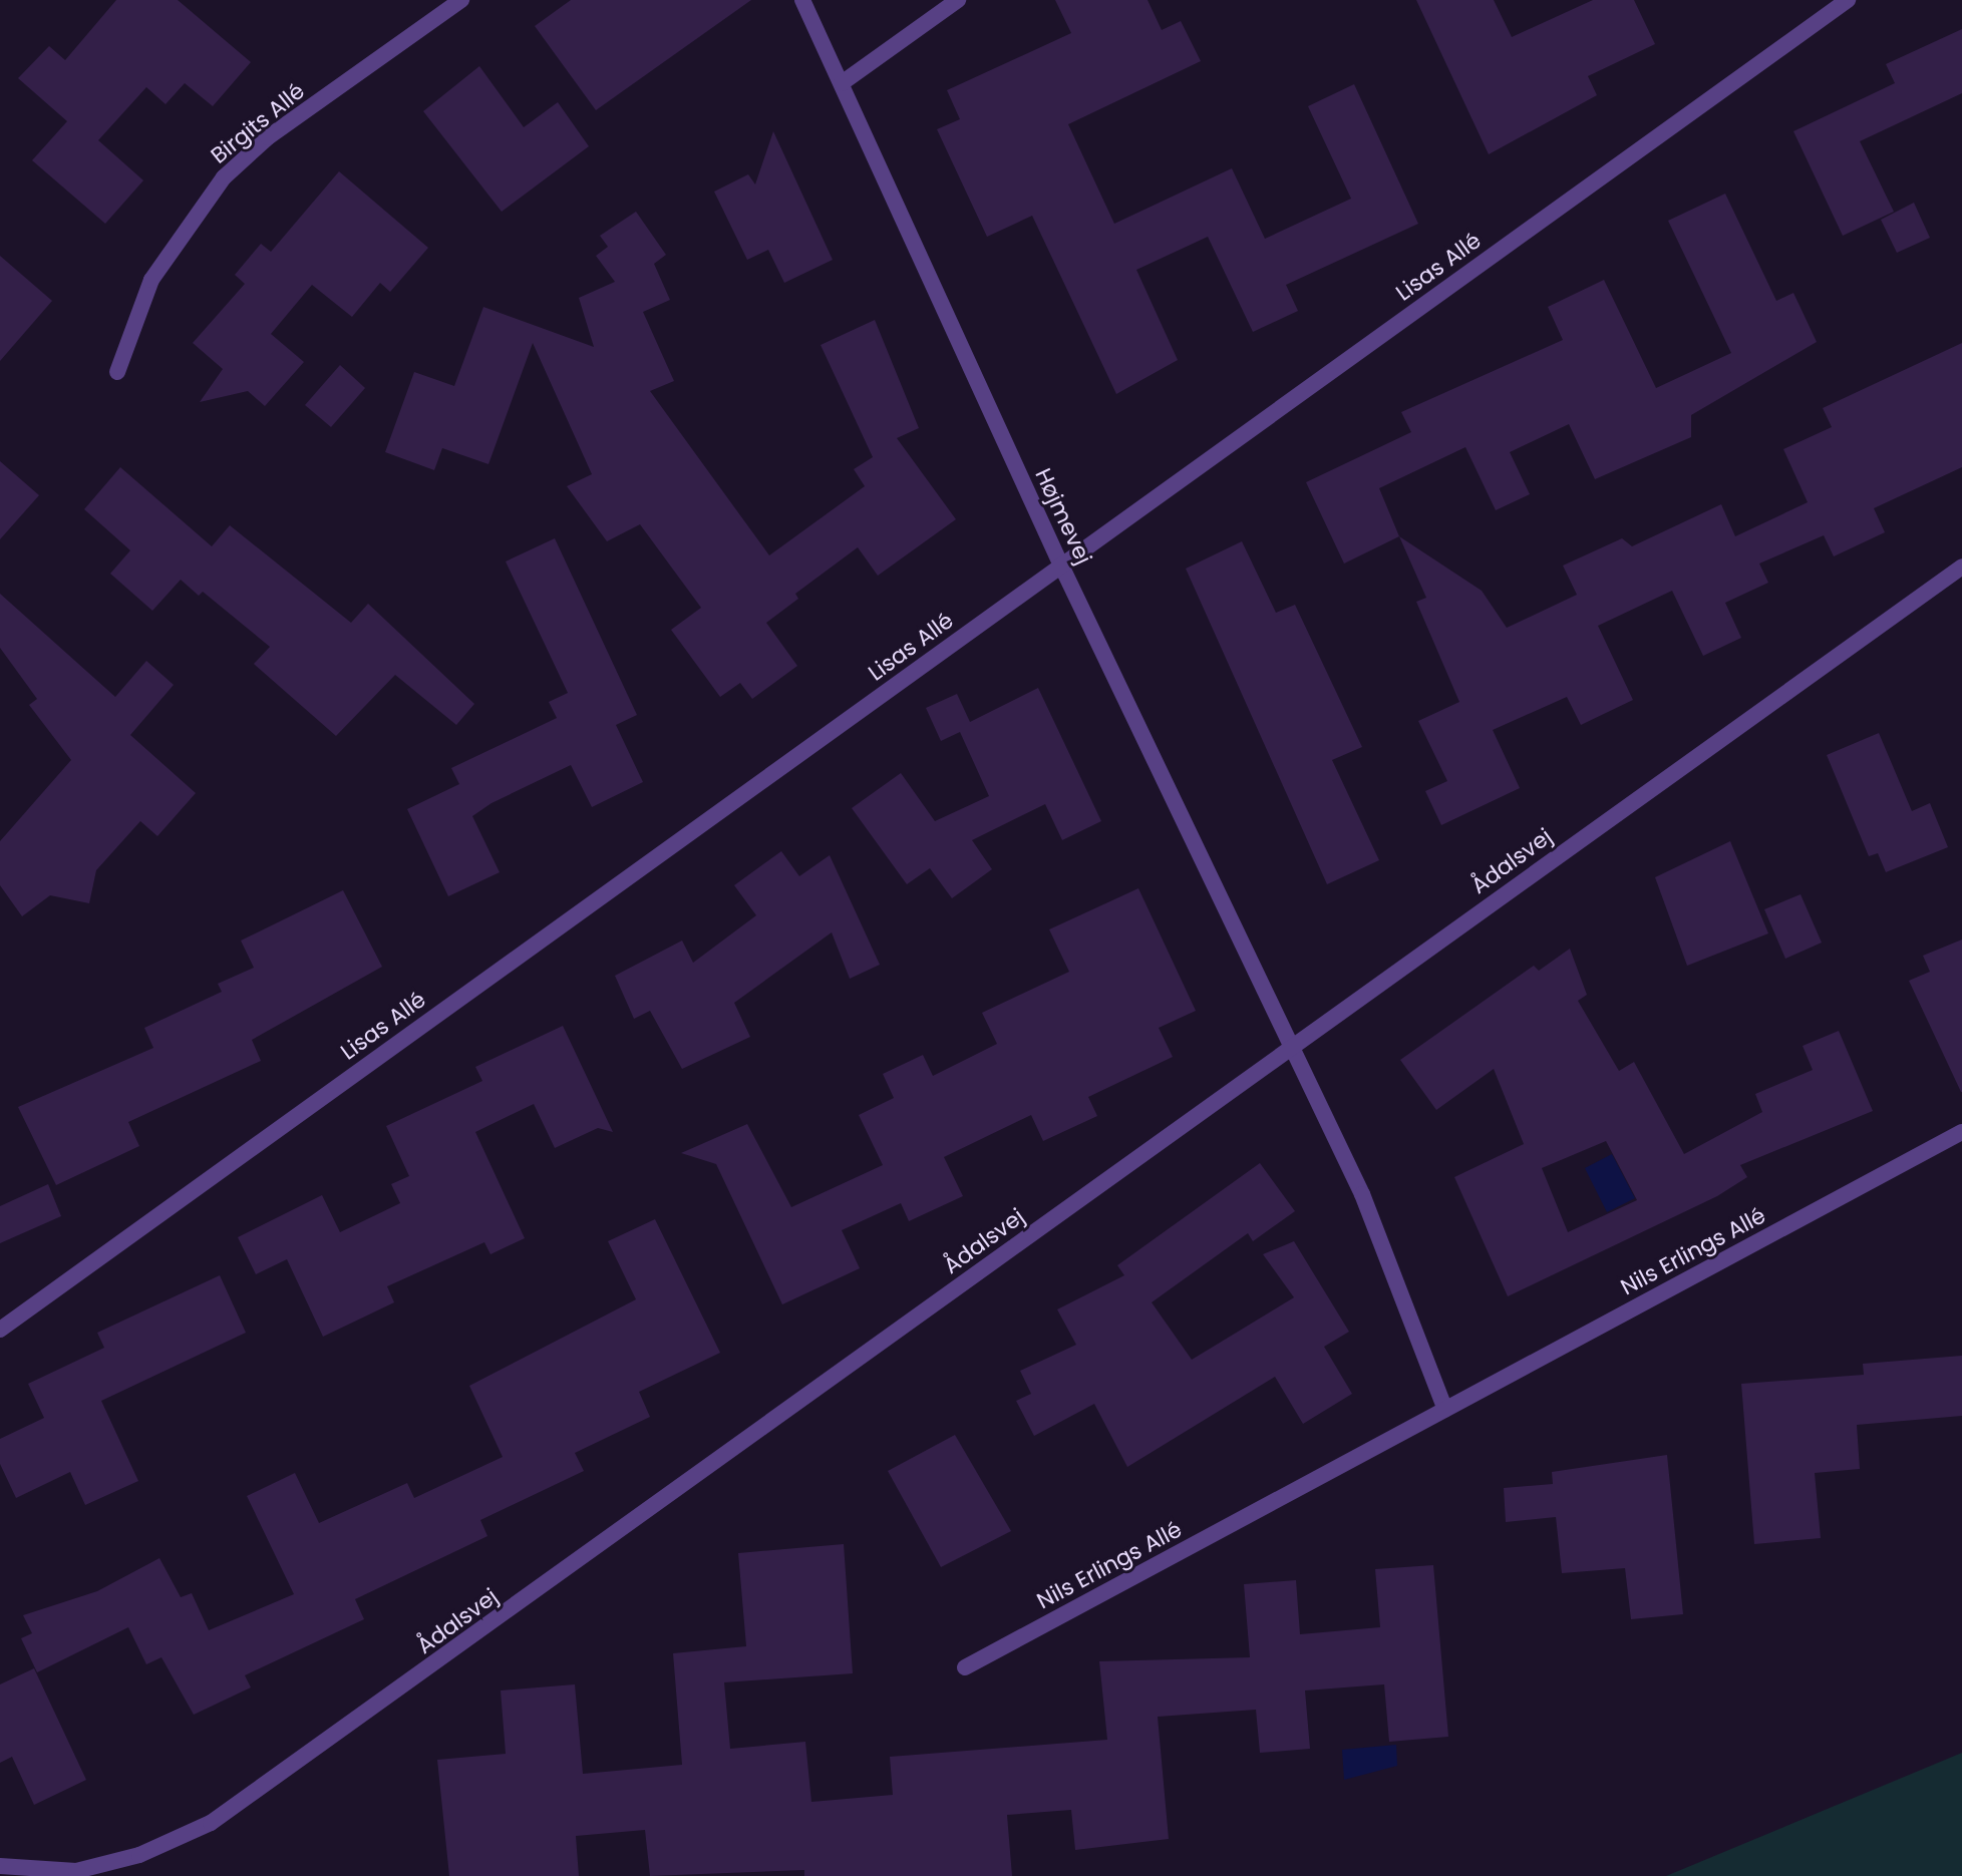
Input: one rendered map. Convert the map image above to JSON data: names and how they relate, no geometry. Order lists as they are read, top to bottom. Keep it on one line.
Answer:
{"streets":{"street":["Birgits Allé","Lisas Allé","Højmevej","Ådalsvej","Nils Erlings Allé"]},"crossings":[["Lisas Allé","Højmevej"],["Højmevej","Ådalsvej"]]}
